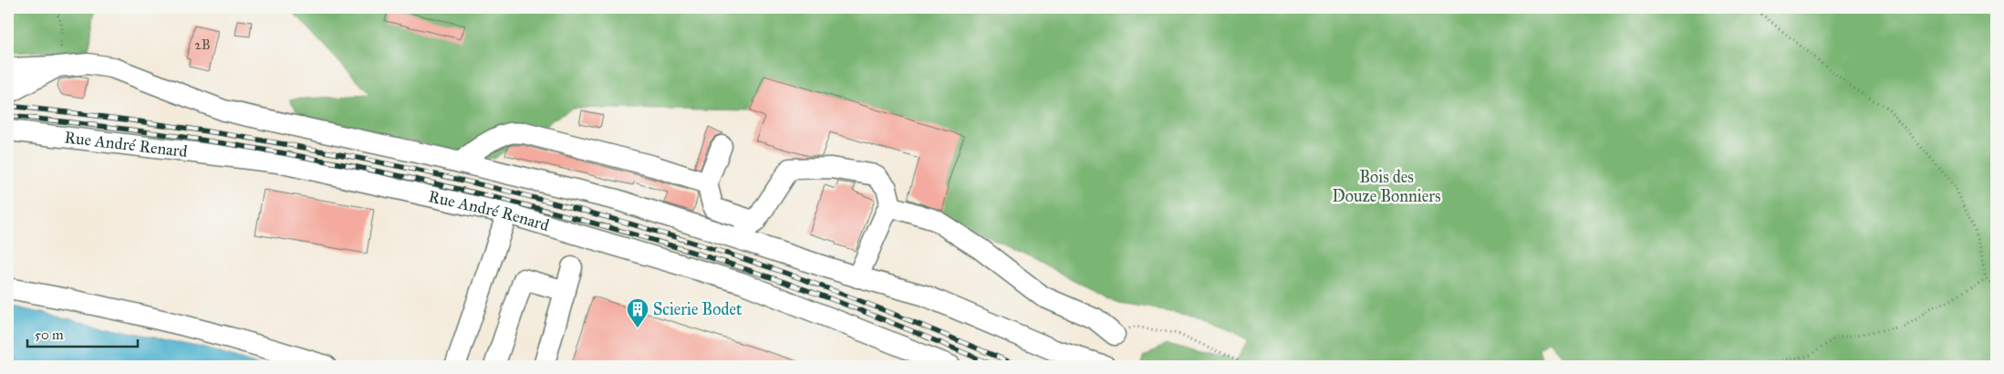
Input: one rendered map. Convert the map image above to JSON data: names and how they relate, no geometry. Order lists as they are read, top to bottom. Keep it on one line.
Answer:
{"streets":{"street":["Rue André Renard"]},"parks":["Bois des Douze Bonniers"],"places":{"building":["Scierie Bodet"]},"house_numbers":["2B"],"scale_bar":"50 m"}
